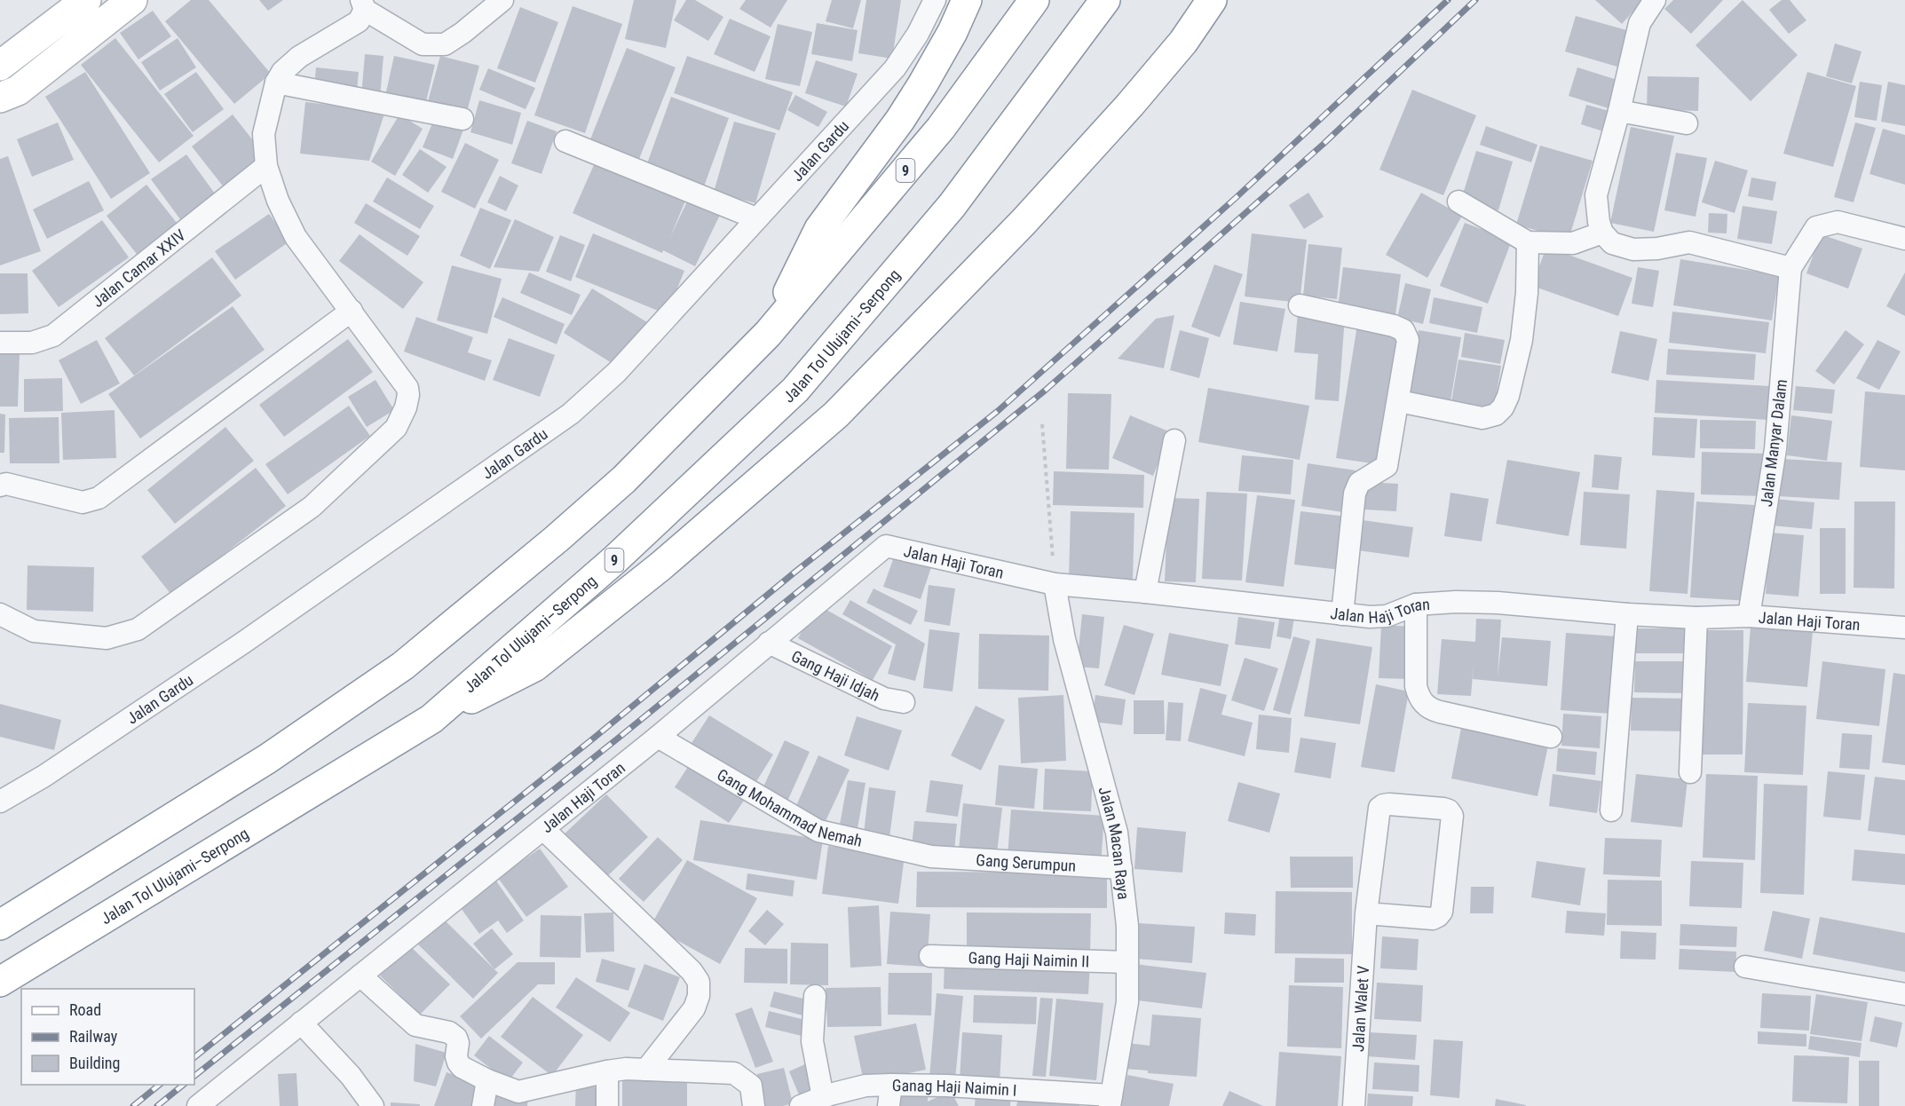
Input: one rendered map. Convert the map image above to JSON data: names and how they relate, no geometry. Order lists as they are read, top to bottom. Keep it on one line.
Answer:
{"streets":{"main road":["9","Jalan Tol Ulujami–Serpong"],"street":["Jalan Gardu","Jalan Camar XXIV","Jalan Manyar Dalam","Jalan Haji Toran","Gang Haji Idjah","Gang Mohammad Nemah","Jalan Macan Raya","Gang Serumpun","Gang Haji Naimin II","Jalan Walet V","Ganag Haji Naimin I"]},"crossings":[["Jalan Manyar Dalam","Jalan Haji Toran"],["Jalan Haji Toran","Gang Haji Idjah"],["Jalan Haji Toran","Gang Mohammad Nemah"],["Jalan Haji Toran","Jalan Macan Raya"],["Gang Mohammad Nemah","Gang Serumpun"],["Jalan Macan Raya","Gang Serumpun"],["Jalan Macan Raya","Gang Haji Naimin II"],["Jalan Macan Raya","Ganag Haji Naimin I"]],"legend":["Road","Railway","Building"]}
